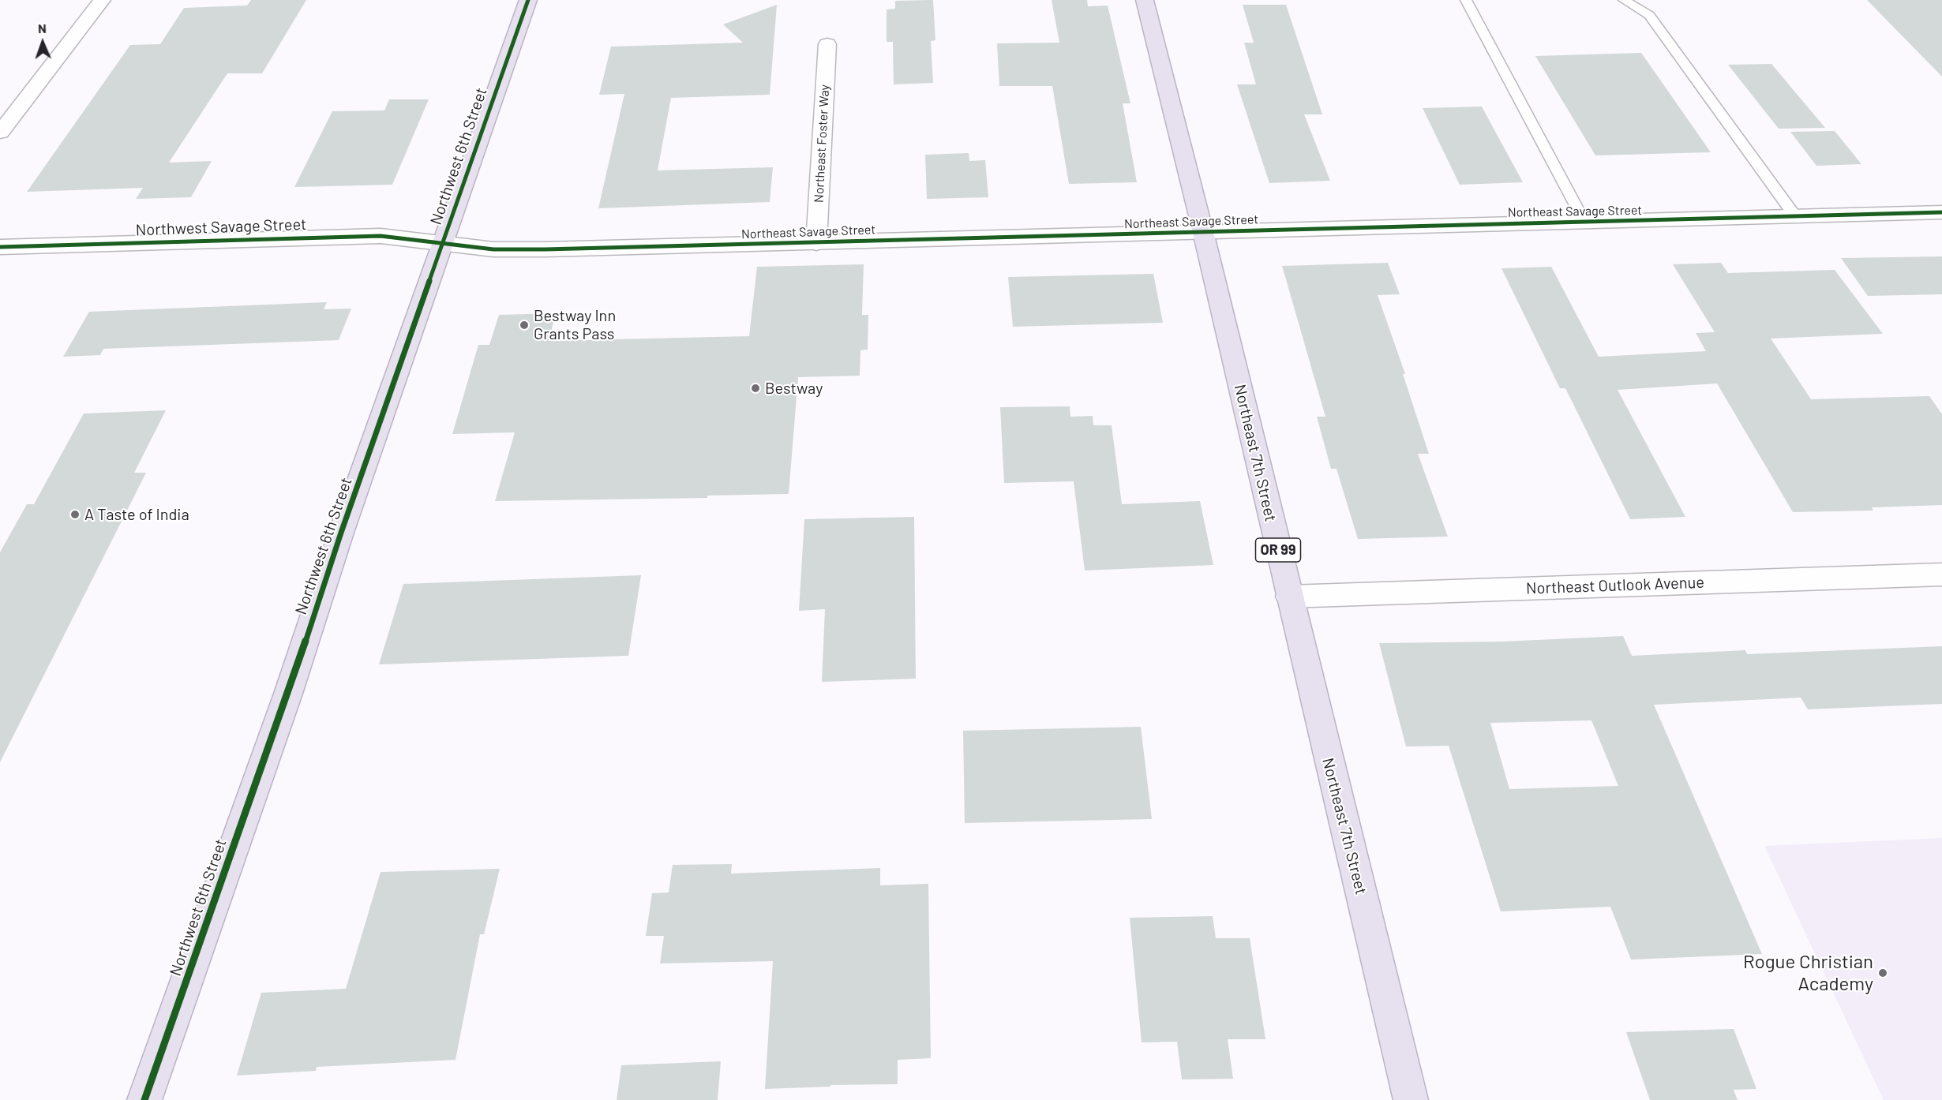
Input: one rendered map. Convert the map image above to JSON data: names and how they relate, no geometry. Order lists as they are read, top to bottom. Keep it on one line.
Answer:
{"streets":{"highway":["Northwest 6th Street","Northeast 7th Street","OR 99"],"street":["Northeast Foster Way","Northeast Savage Street","Northwest Savage Street","Northeast Outlook Avenue"]},"crossings":[["Northeast Foster Way","Northeast Savage Street"],["Northwest 6th Street","Northeast Savage Street"],["Northwest 6th Street","Northwest Savage Street"],["Northeast Savage Street","Northwest Savage Street"],["Northeast Savage Street","Northeast 7th Street"],["Northeast 7th Street","Northeast Outlook Avenue"]],"places":["Bestway Inn Grants Pass","Bestway","A Taste of India","Rogue Christian Academy"],"north":"top"}
